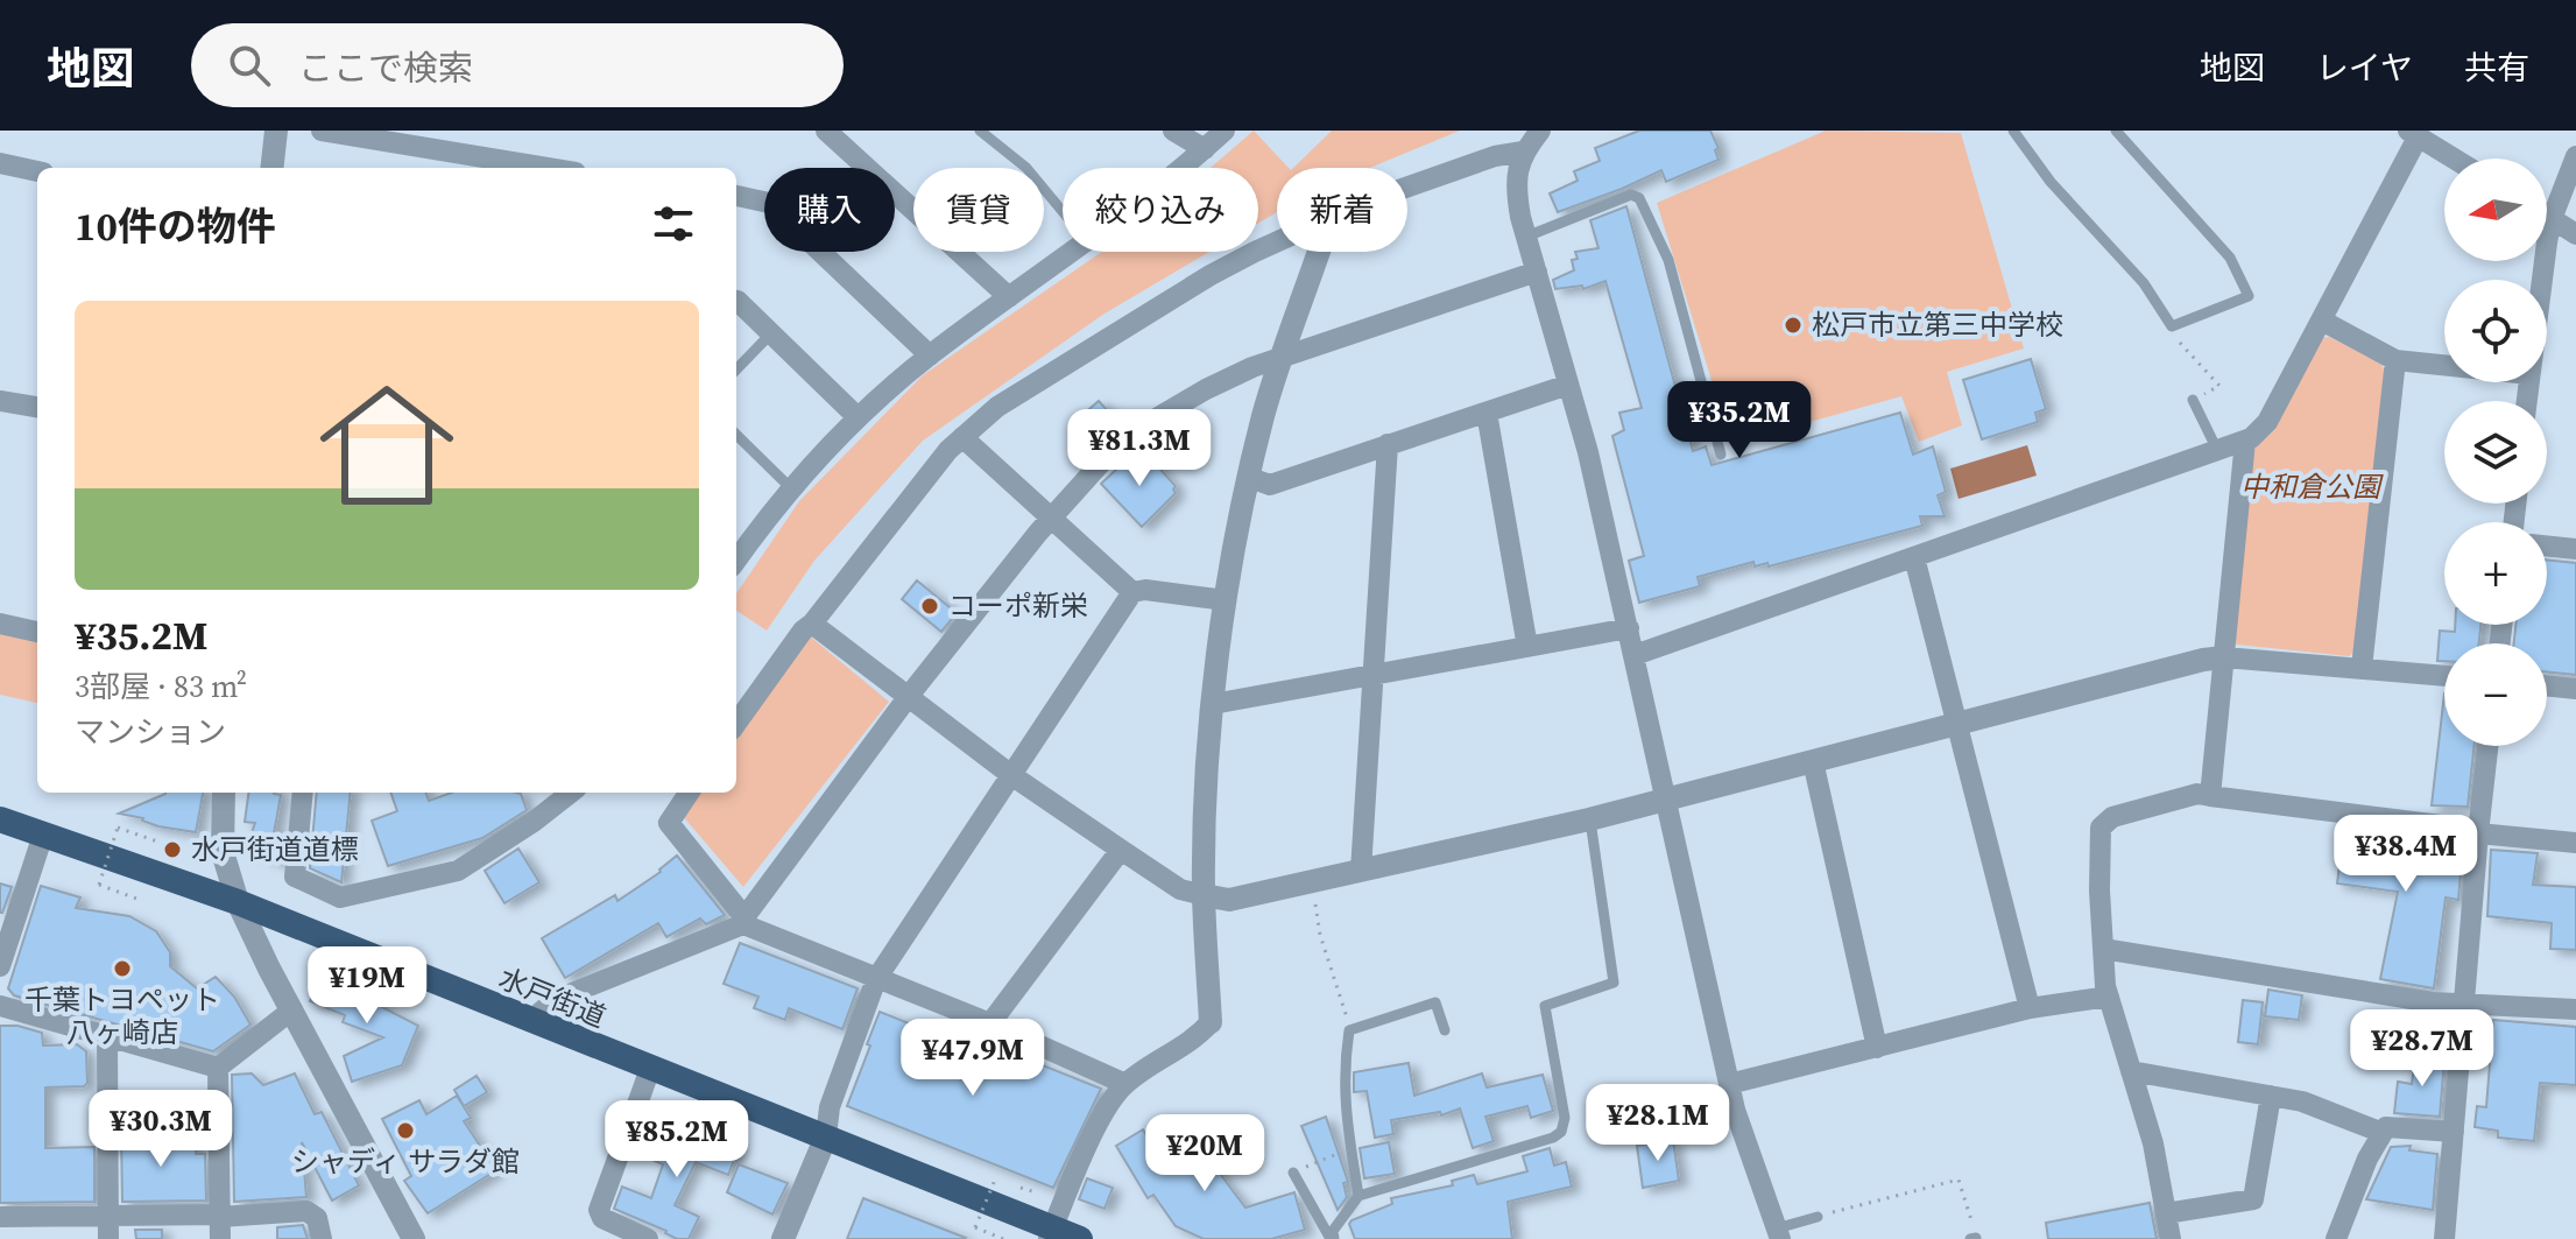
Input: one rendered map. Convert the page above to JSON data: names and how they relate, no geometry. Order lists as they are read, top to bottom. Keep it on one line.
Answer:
{"streets":{"highway":["水戸街道"]},"parks":["中和倉公園"],"places":["松戸市立第三中学校","コーポ新栄","水戸街道道標","千葉トヨペット 八ヶ崎店","シャディ サラダ館"],"north":"left","page":{"header":"地図","search":"ここで検索","nav":["地図","レイヤ","共有"],"map_buttons":["+","−"],"chip":["購入","賃貸","絞り込み","新着"],"heading":"10件の物件","list":[{"name":"¥35.2M","note":"3部屋 · 83 m² · マンション"}],"price":["¥35.2M","¥81.3M","¥38.4M","¥19M","¥28.7M","¥47.9M","¥28.1M","¥30.3M","¥85.2M","¥20M"]}}
